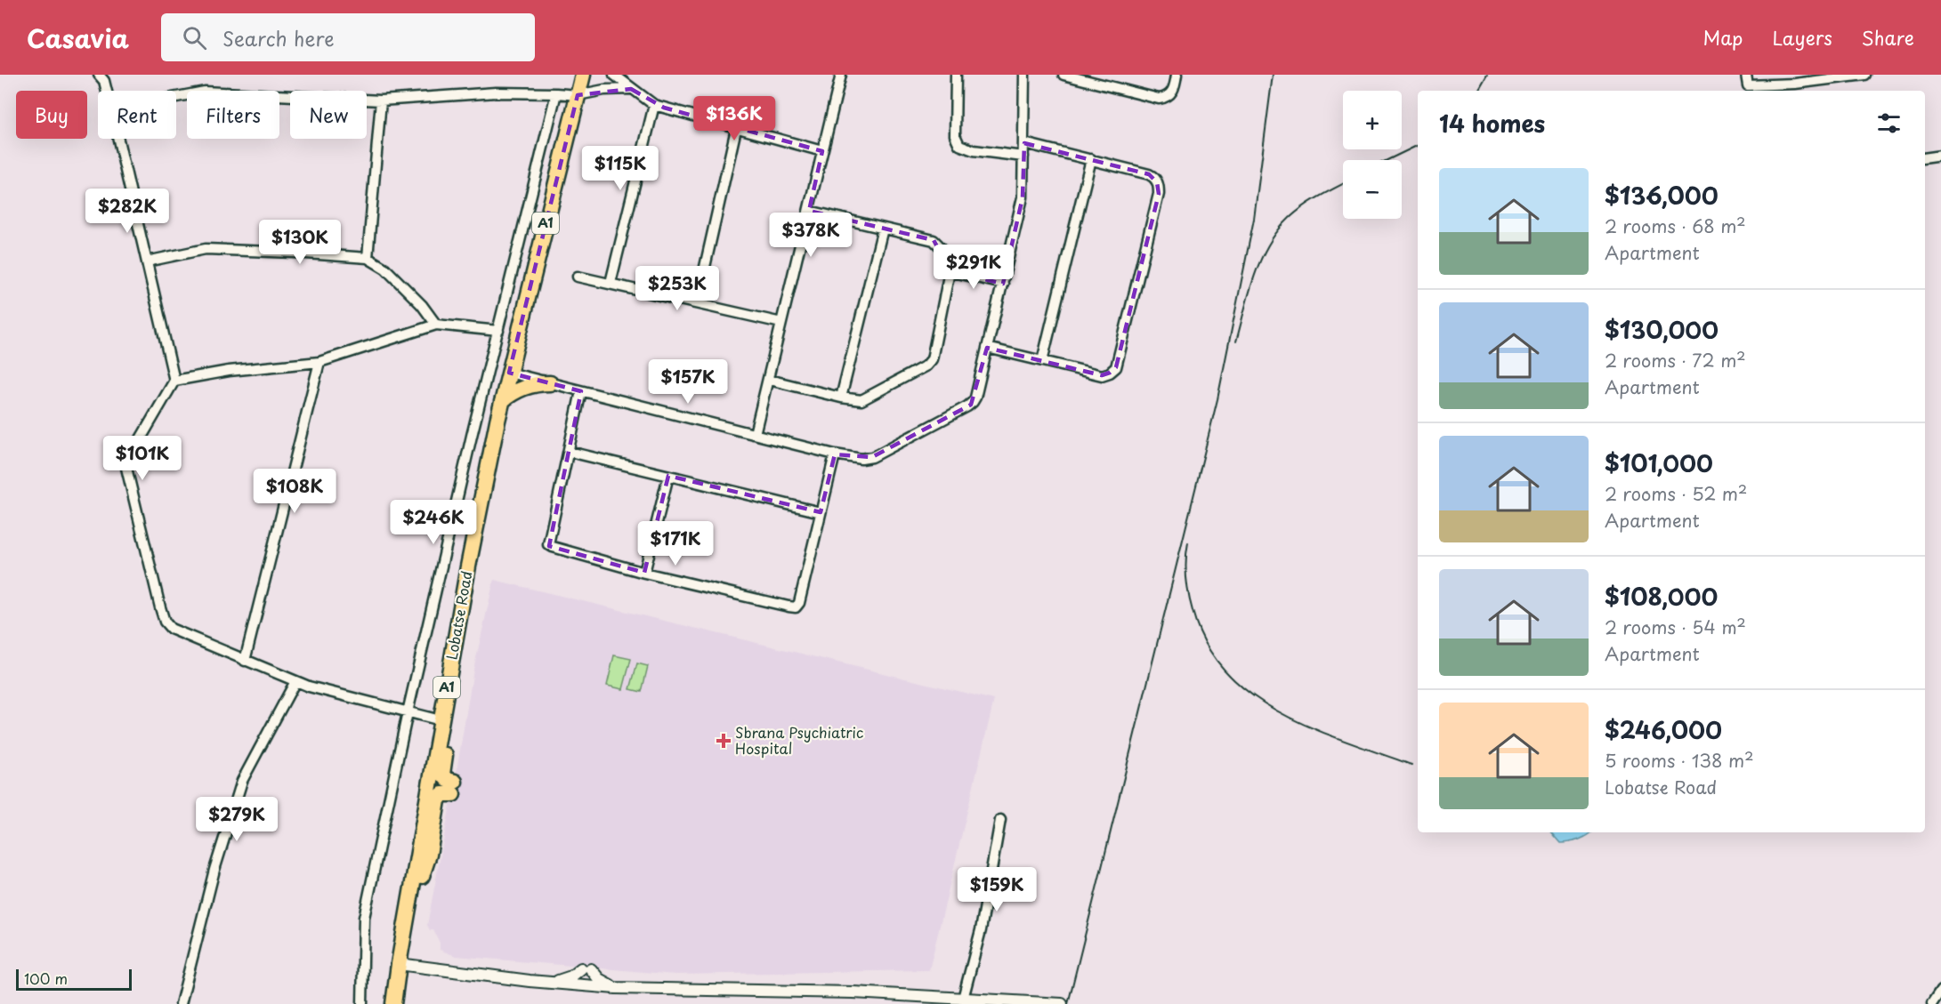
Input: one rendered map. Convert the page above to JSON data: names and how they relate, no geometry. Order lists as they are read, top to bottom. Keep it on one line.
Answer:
{"streets":{"highway":["A1","Lobatse Road"]},"places":{"health":["Sbrana Psychiatric Hospital"]},"scale_bar":"100 m","page":{"header":"Casavia","search":"Search here","nav":["Map","Layers","Share"],"map_buttons":["+","−"],"chip":["Buy","Rent","Filters","New"],"heading":"14 homes","price":["$136K","$115K","$282K","$378K","$130K","$291K","$253K","$157K","$101K","$108K","$246K","$171K","$279K","$159K"],"list":[{"name":"$136,000","note":"2 rooms · 68 m² · Apartment"},{"name":"$130,000","note":"2 rooms · 72 m² · Apartment"},{"name":"$101,000","note":"2 rooms · 52 m² · Apartment"},{"name":"$108,000","note":"2 rooms · 54 m² · Apartment"},{"name":"$246,000","note":"5 rooms · 138 m² · Lobatse Road"}],"scale":"100 m"}}
